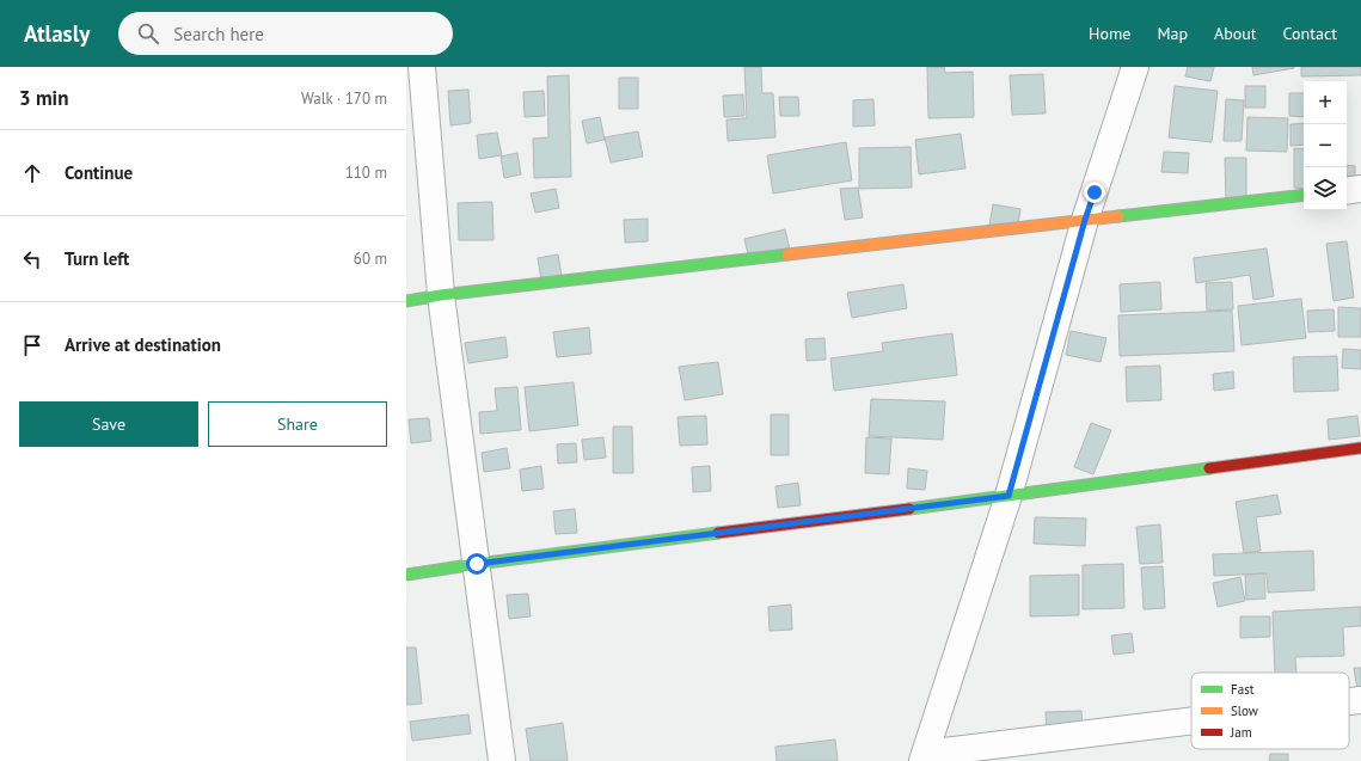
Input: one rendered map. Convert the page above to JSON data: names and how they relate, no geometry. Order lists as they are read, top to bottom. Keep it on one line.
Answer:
{"legend":["Fast","Slow","Jam"],"page":{"header":"Atlasly","search":"Search here","nav":["Home","Map","About","Contact"],"heading":["3 min","Walk · 170 m"],"map_buttons":["+","−"],"list":[["Continue","110 m"],["Turn left","60 m"],"Arrive at destination"],"buttons":["Save","Share"]}}
